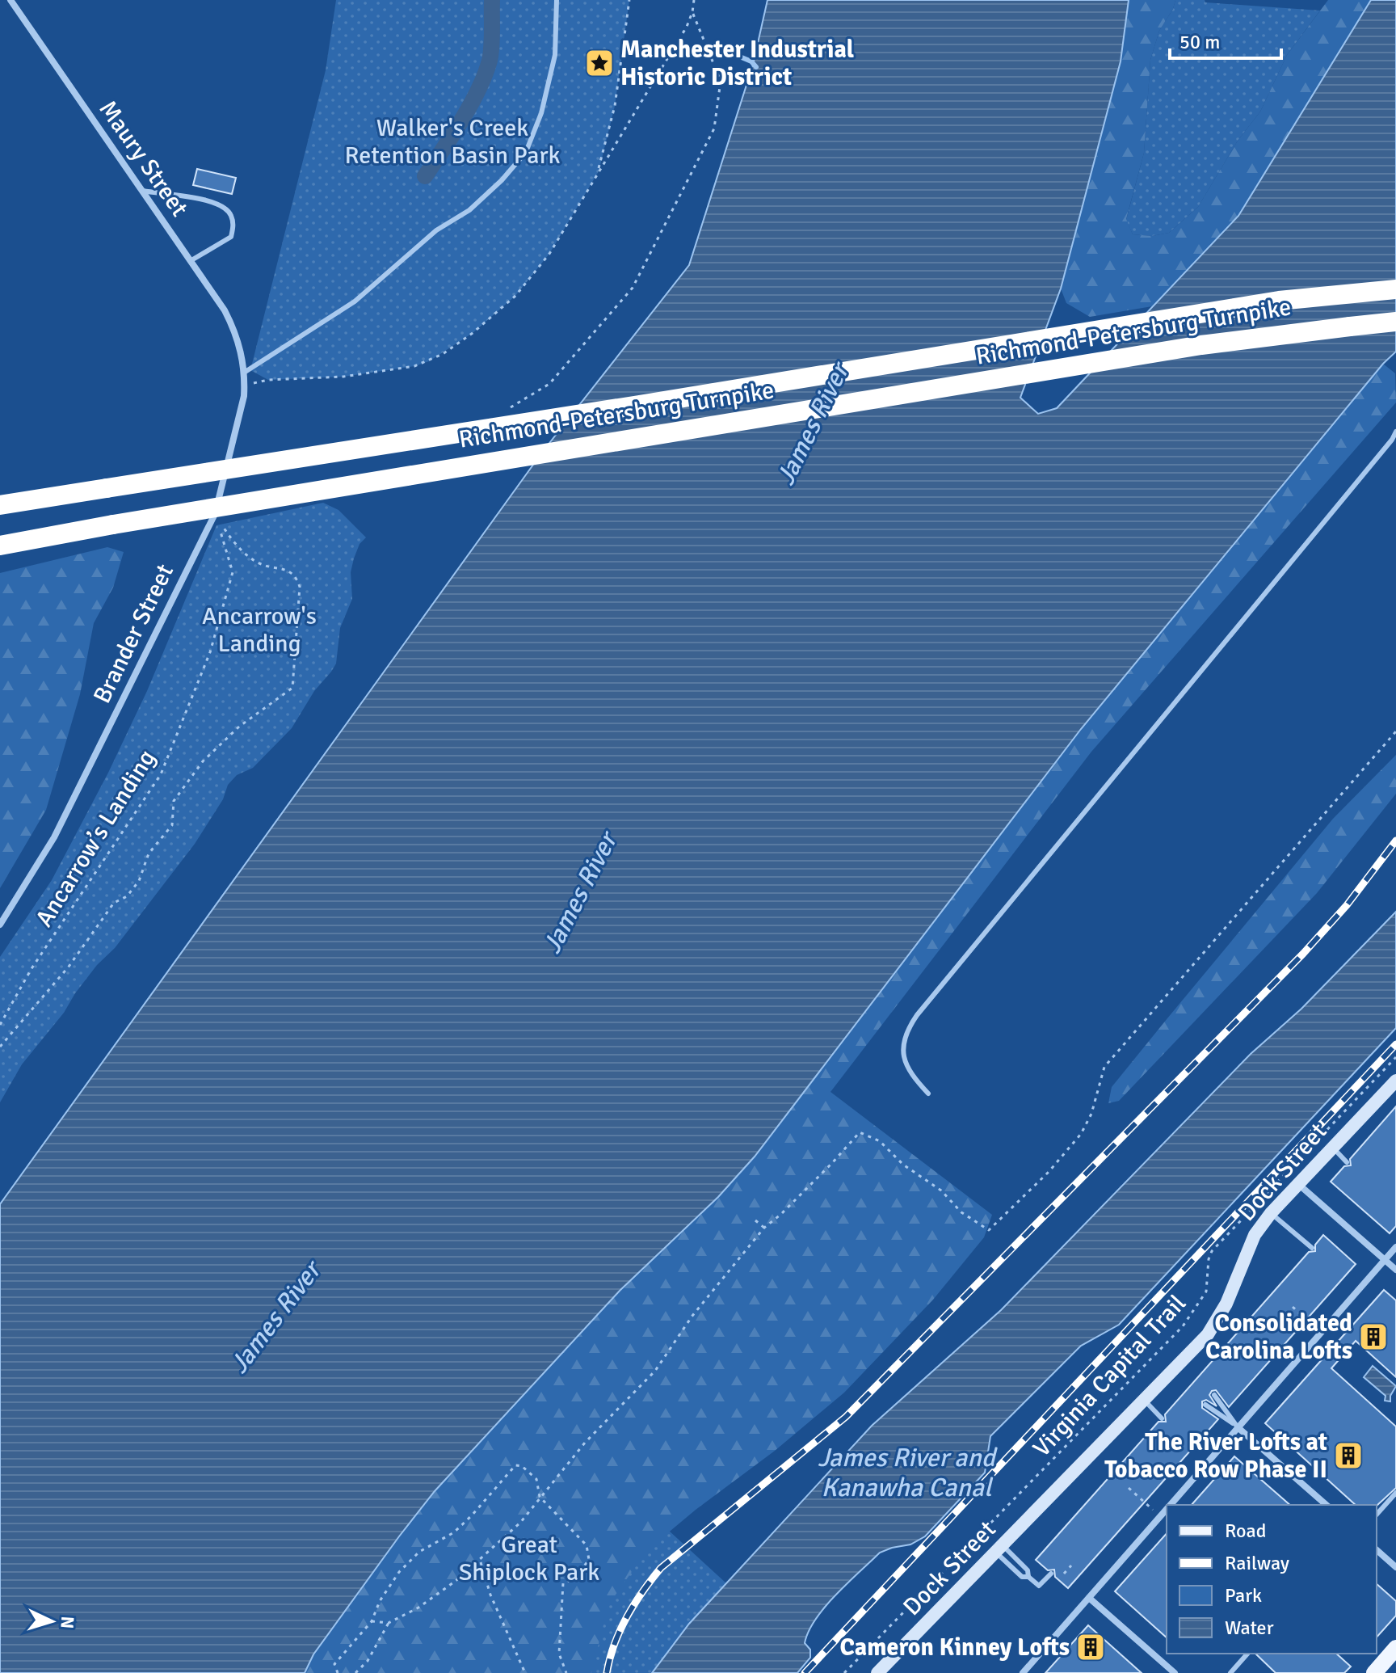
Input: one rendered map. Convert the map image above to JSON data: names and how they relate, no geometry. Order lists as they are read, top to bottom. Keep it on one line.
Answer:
{"streets":{"highway":["Richmond-Petersburg Turnpike"],"main road":["Dock Street"],"street":["Maury Street","Brander Street"],"path":["Ancarrow’s Landing","Virginia Capital Trail"]},"crossings":[["Maury Street","Brander Street"],["Brander Street","Ancarrow’s Landing"]],"water":["James River","James River and Kanawha Canal"],"parks":["Walker's Creek Retention Basin Park","Ancarrow's Landing","Great Shiplock Park"],"places":{"place":["Manchester Industrial Historic District"],"building":["Consolidated Carolina Lofts","The River Lofts at Tobacco Row Phase II","Cameron Kinney Lofts"]},"legend":["Road","Railway","Park","Water"],"scale_bar":"50 m","north":"right"}
